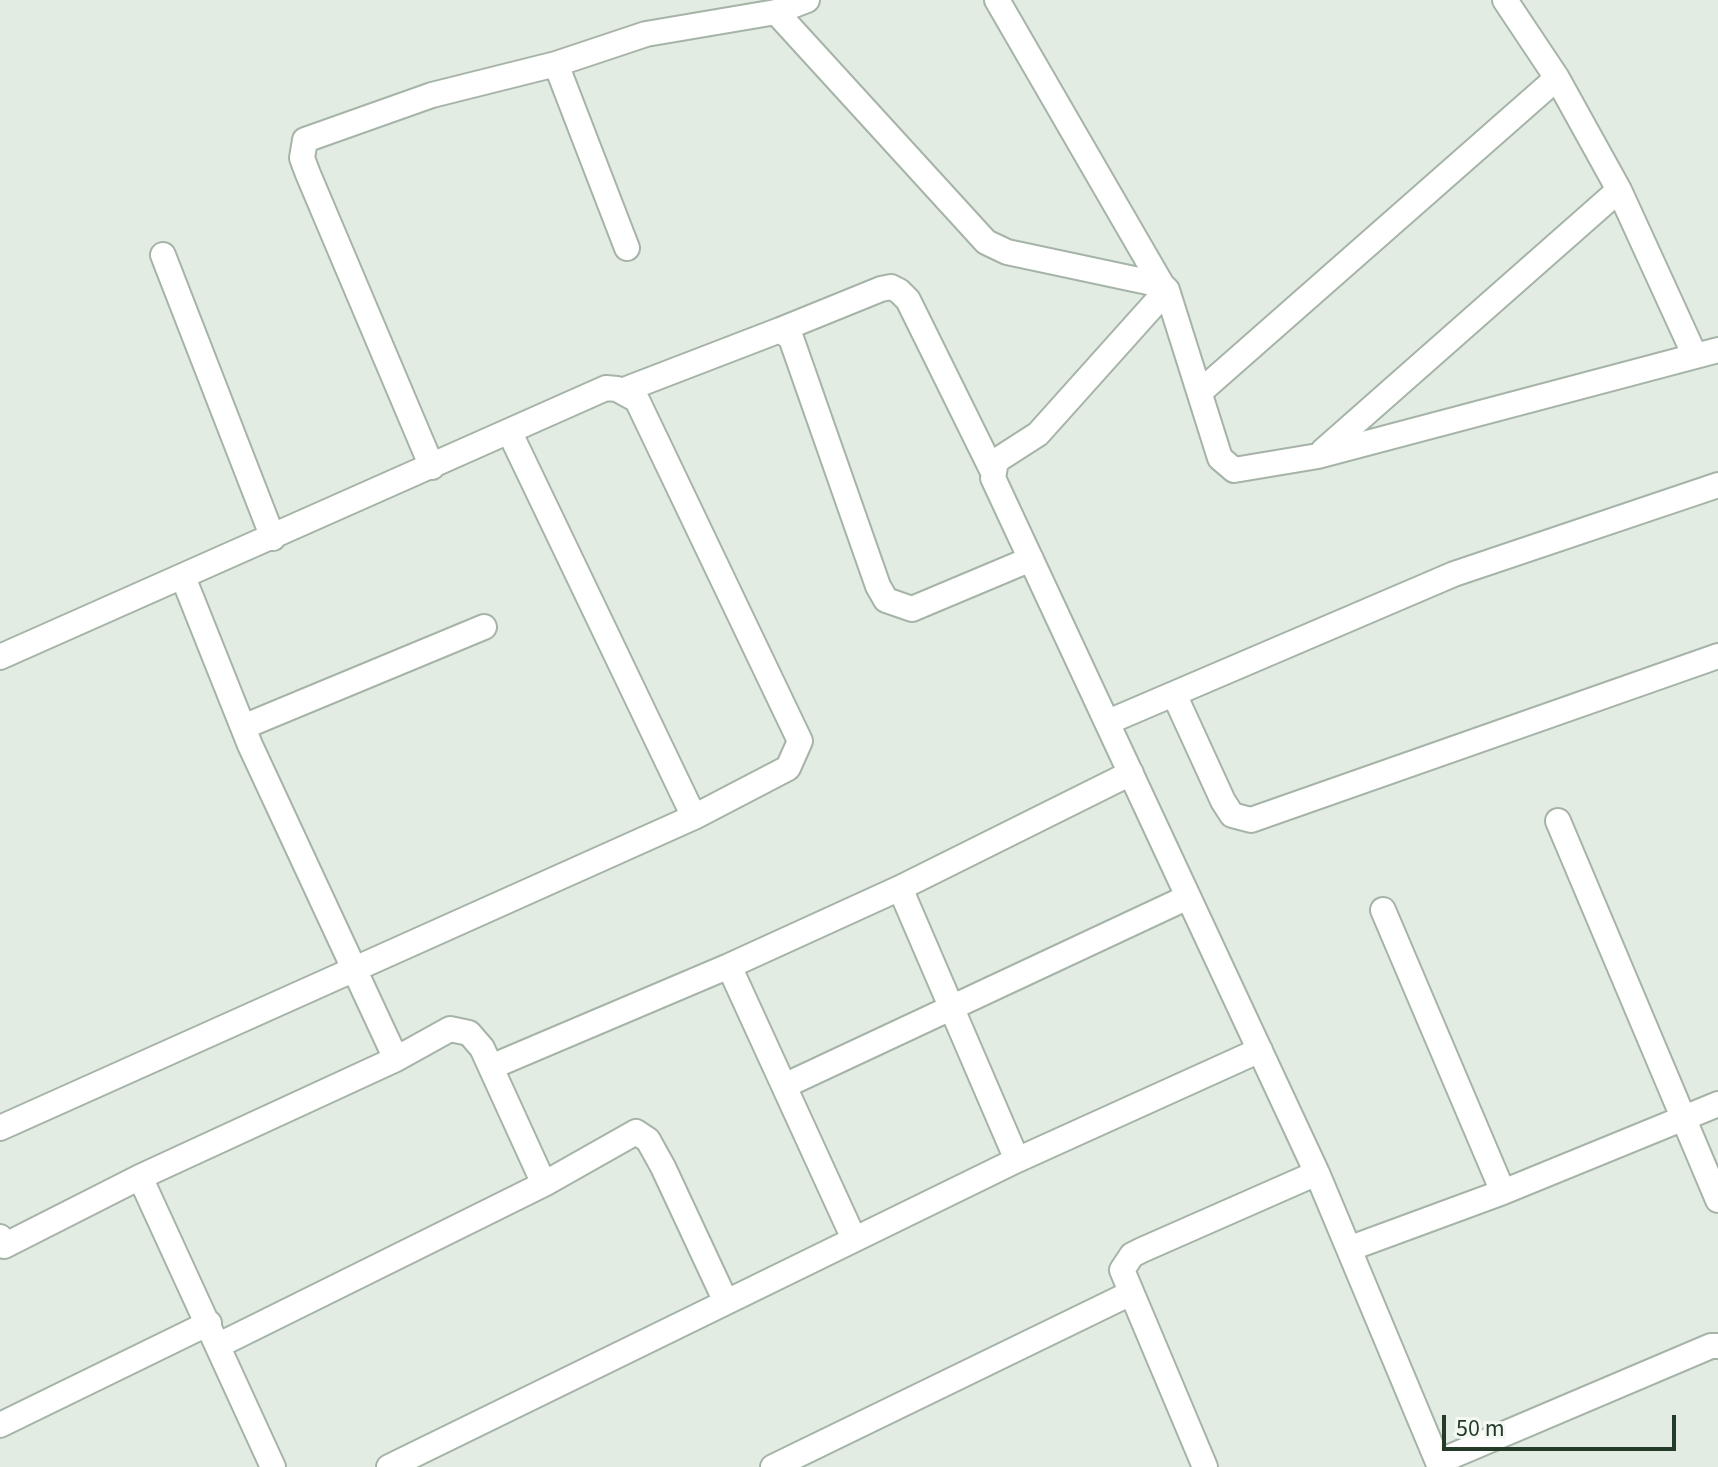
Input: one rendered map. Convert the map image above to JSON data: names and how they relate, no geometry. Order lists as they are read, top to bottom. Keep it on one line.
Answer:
{"scale_bar":"50 m"}
